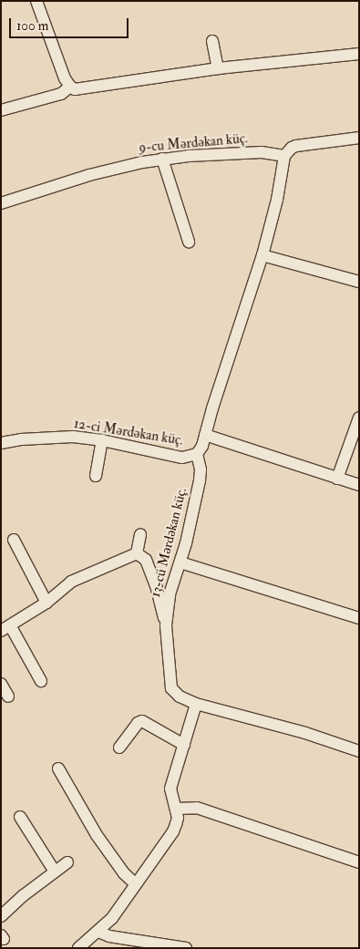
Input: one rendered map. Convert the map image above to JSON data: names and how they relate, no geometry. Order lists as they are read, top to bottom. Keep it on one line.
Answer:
{"streets":{"street":["9-cu Mərdəkan küç.","12-ci Mərdəkan küç.","13-cü Mərdəkan küç."]},"crossings":[["12-ci Mərdəkan küç.","13-cü Mərdəkan küç."]],"scale_bar":"100 m"}
